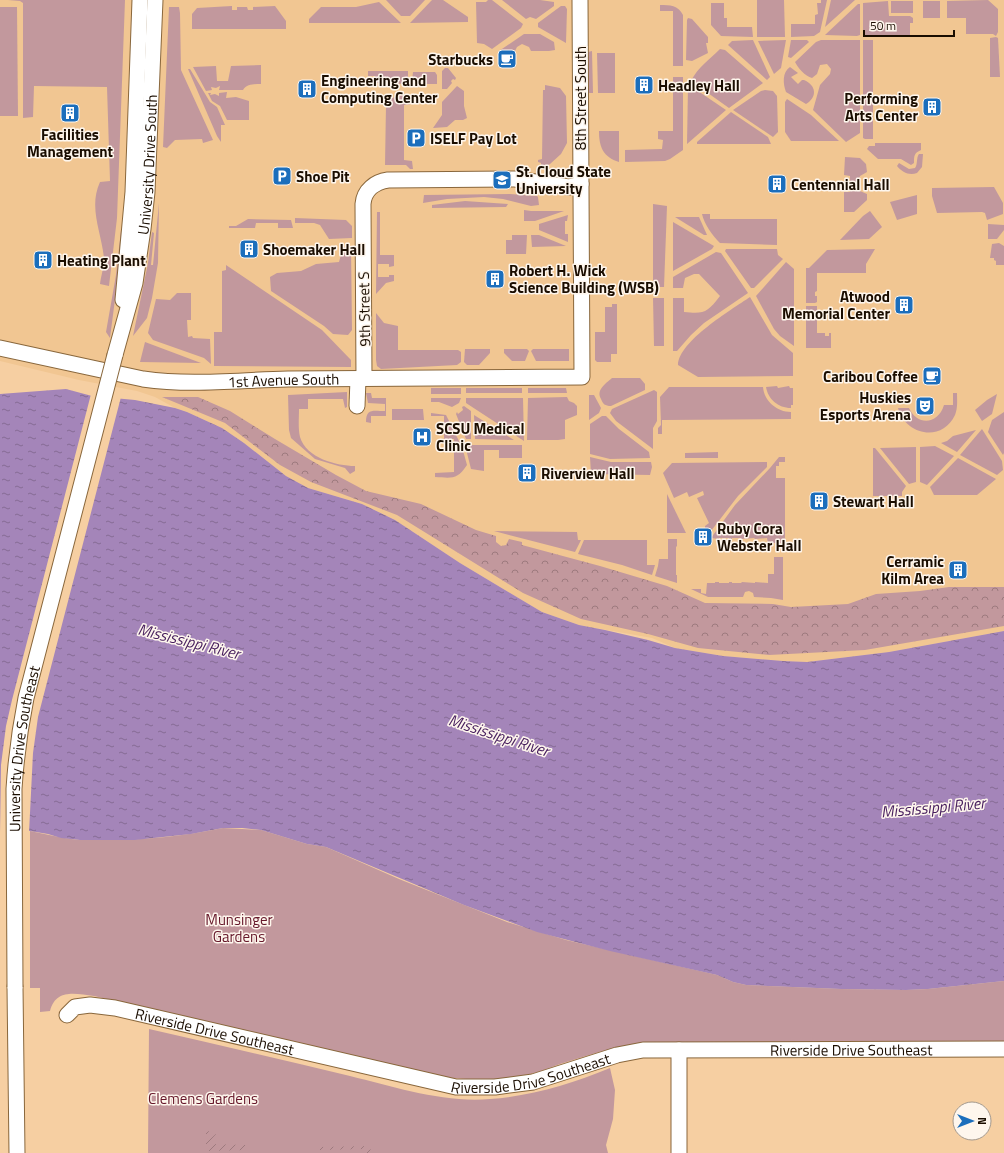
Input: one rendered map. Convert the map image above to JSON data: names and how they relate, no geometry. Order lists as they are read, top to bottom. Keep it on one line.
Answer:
{"streets":{"street":["8th Street South","University Drive South","9th Street S","1st Avenue South","University Drive Southeast","Riverside Drive Southeast"]},"crossings":[["8th Street South","9th Street S"],["8th Street South","1st Avenue South"],["University Drive South","University Drive Southeast"],["9th Street S","1st Avenue South"]],"water":["Mississippi River"],"parks":["Munsinger Gardens","Clemens Gardens"],"places":{"cafe":["Starbucks","Caribou Coffee"],"building":["Headley Hall","Engineering and Computing Center","Performing Arts Center","Facilities Management","Centennial Hall","Shoemaker Hall","Heating Plant","Robert H. Wick Science Building (WSB)","Atwood Memorial Center","Riverview Hall","Stewart Hall","Ruby Cora Webster Hall","Cerramic Kilm Area"],"parking":["ISELF Pay Lot","Shoe Pit"],"school or university":["St. Cloud State University"],"theatre":["Huskies Esports Arena"],"hospital":["SCSU Medical Clinic"]},"scale_bar":"50 m","north":"right"}
